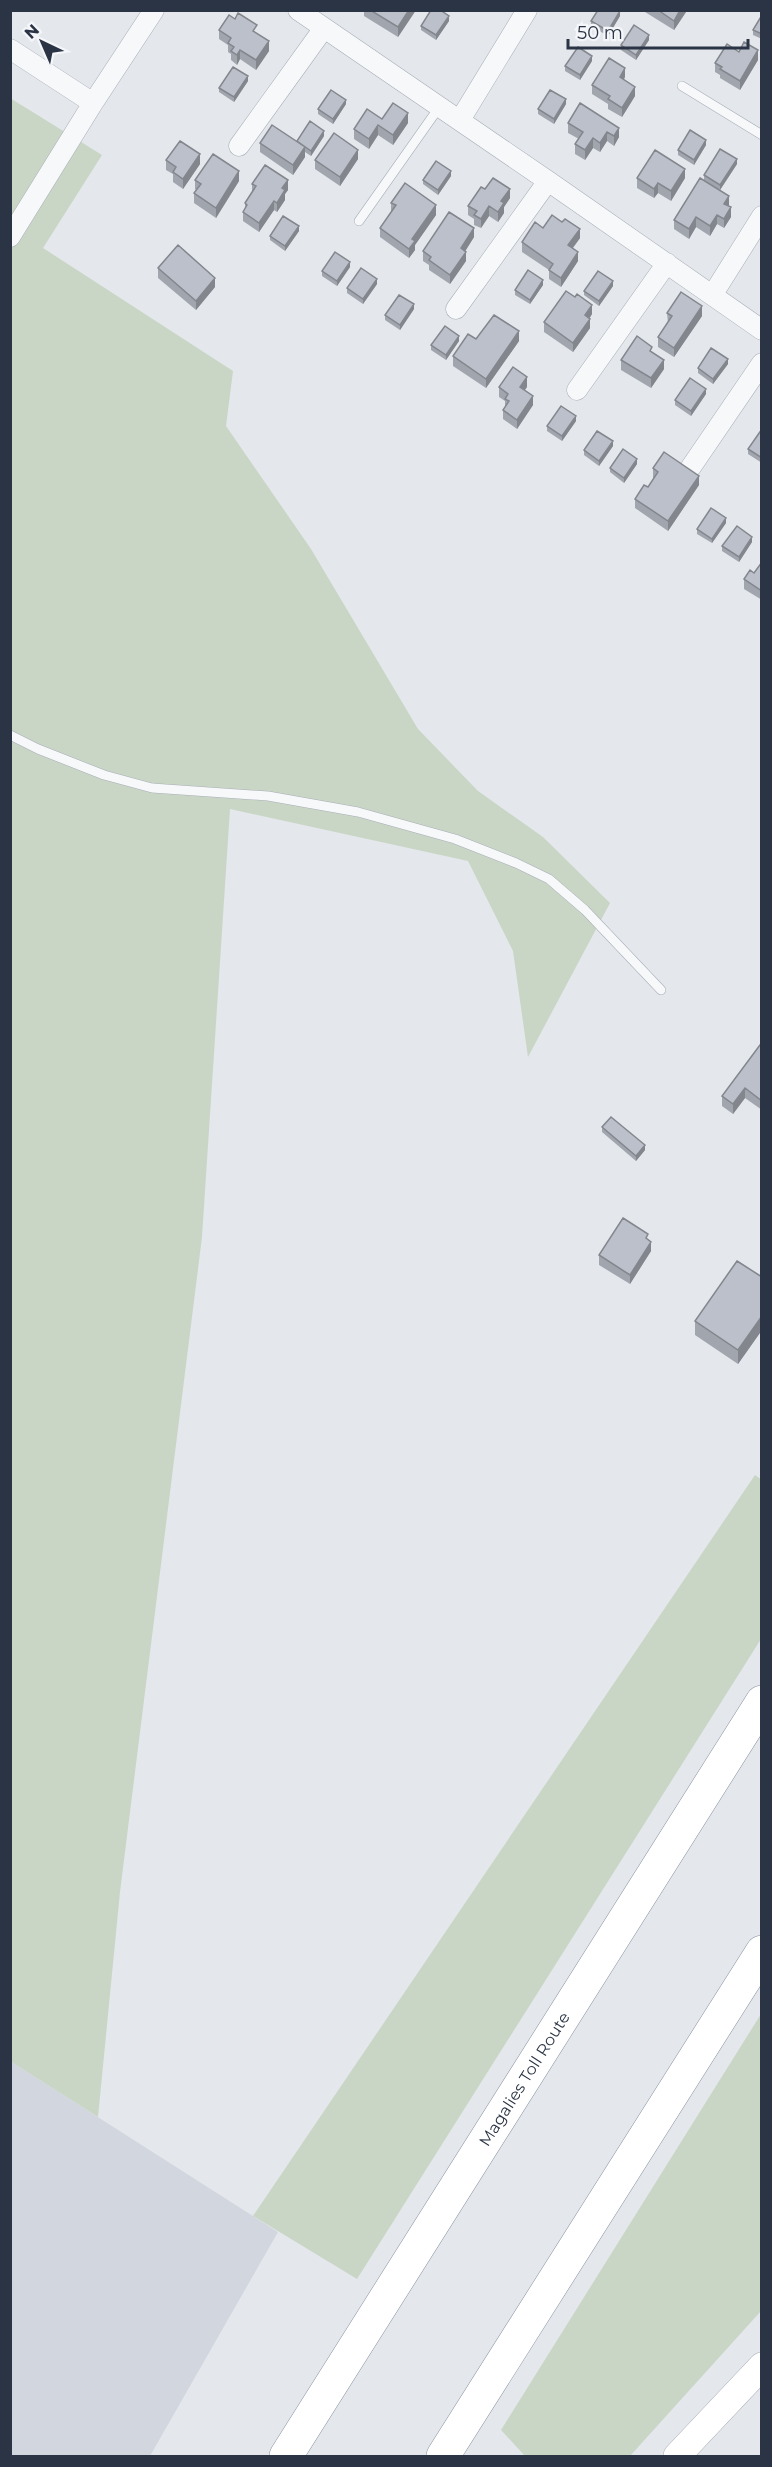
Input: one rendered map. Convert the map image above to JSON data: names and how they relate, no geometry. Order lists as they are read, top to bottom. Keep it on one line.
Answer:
{"streets":{"highway":["Magalies Toll Route"]},"scale_bar":"50 m","north":"top left"}
